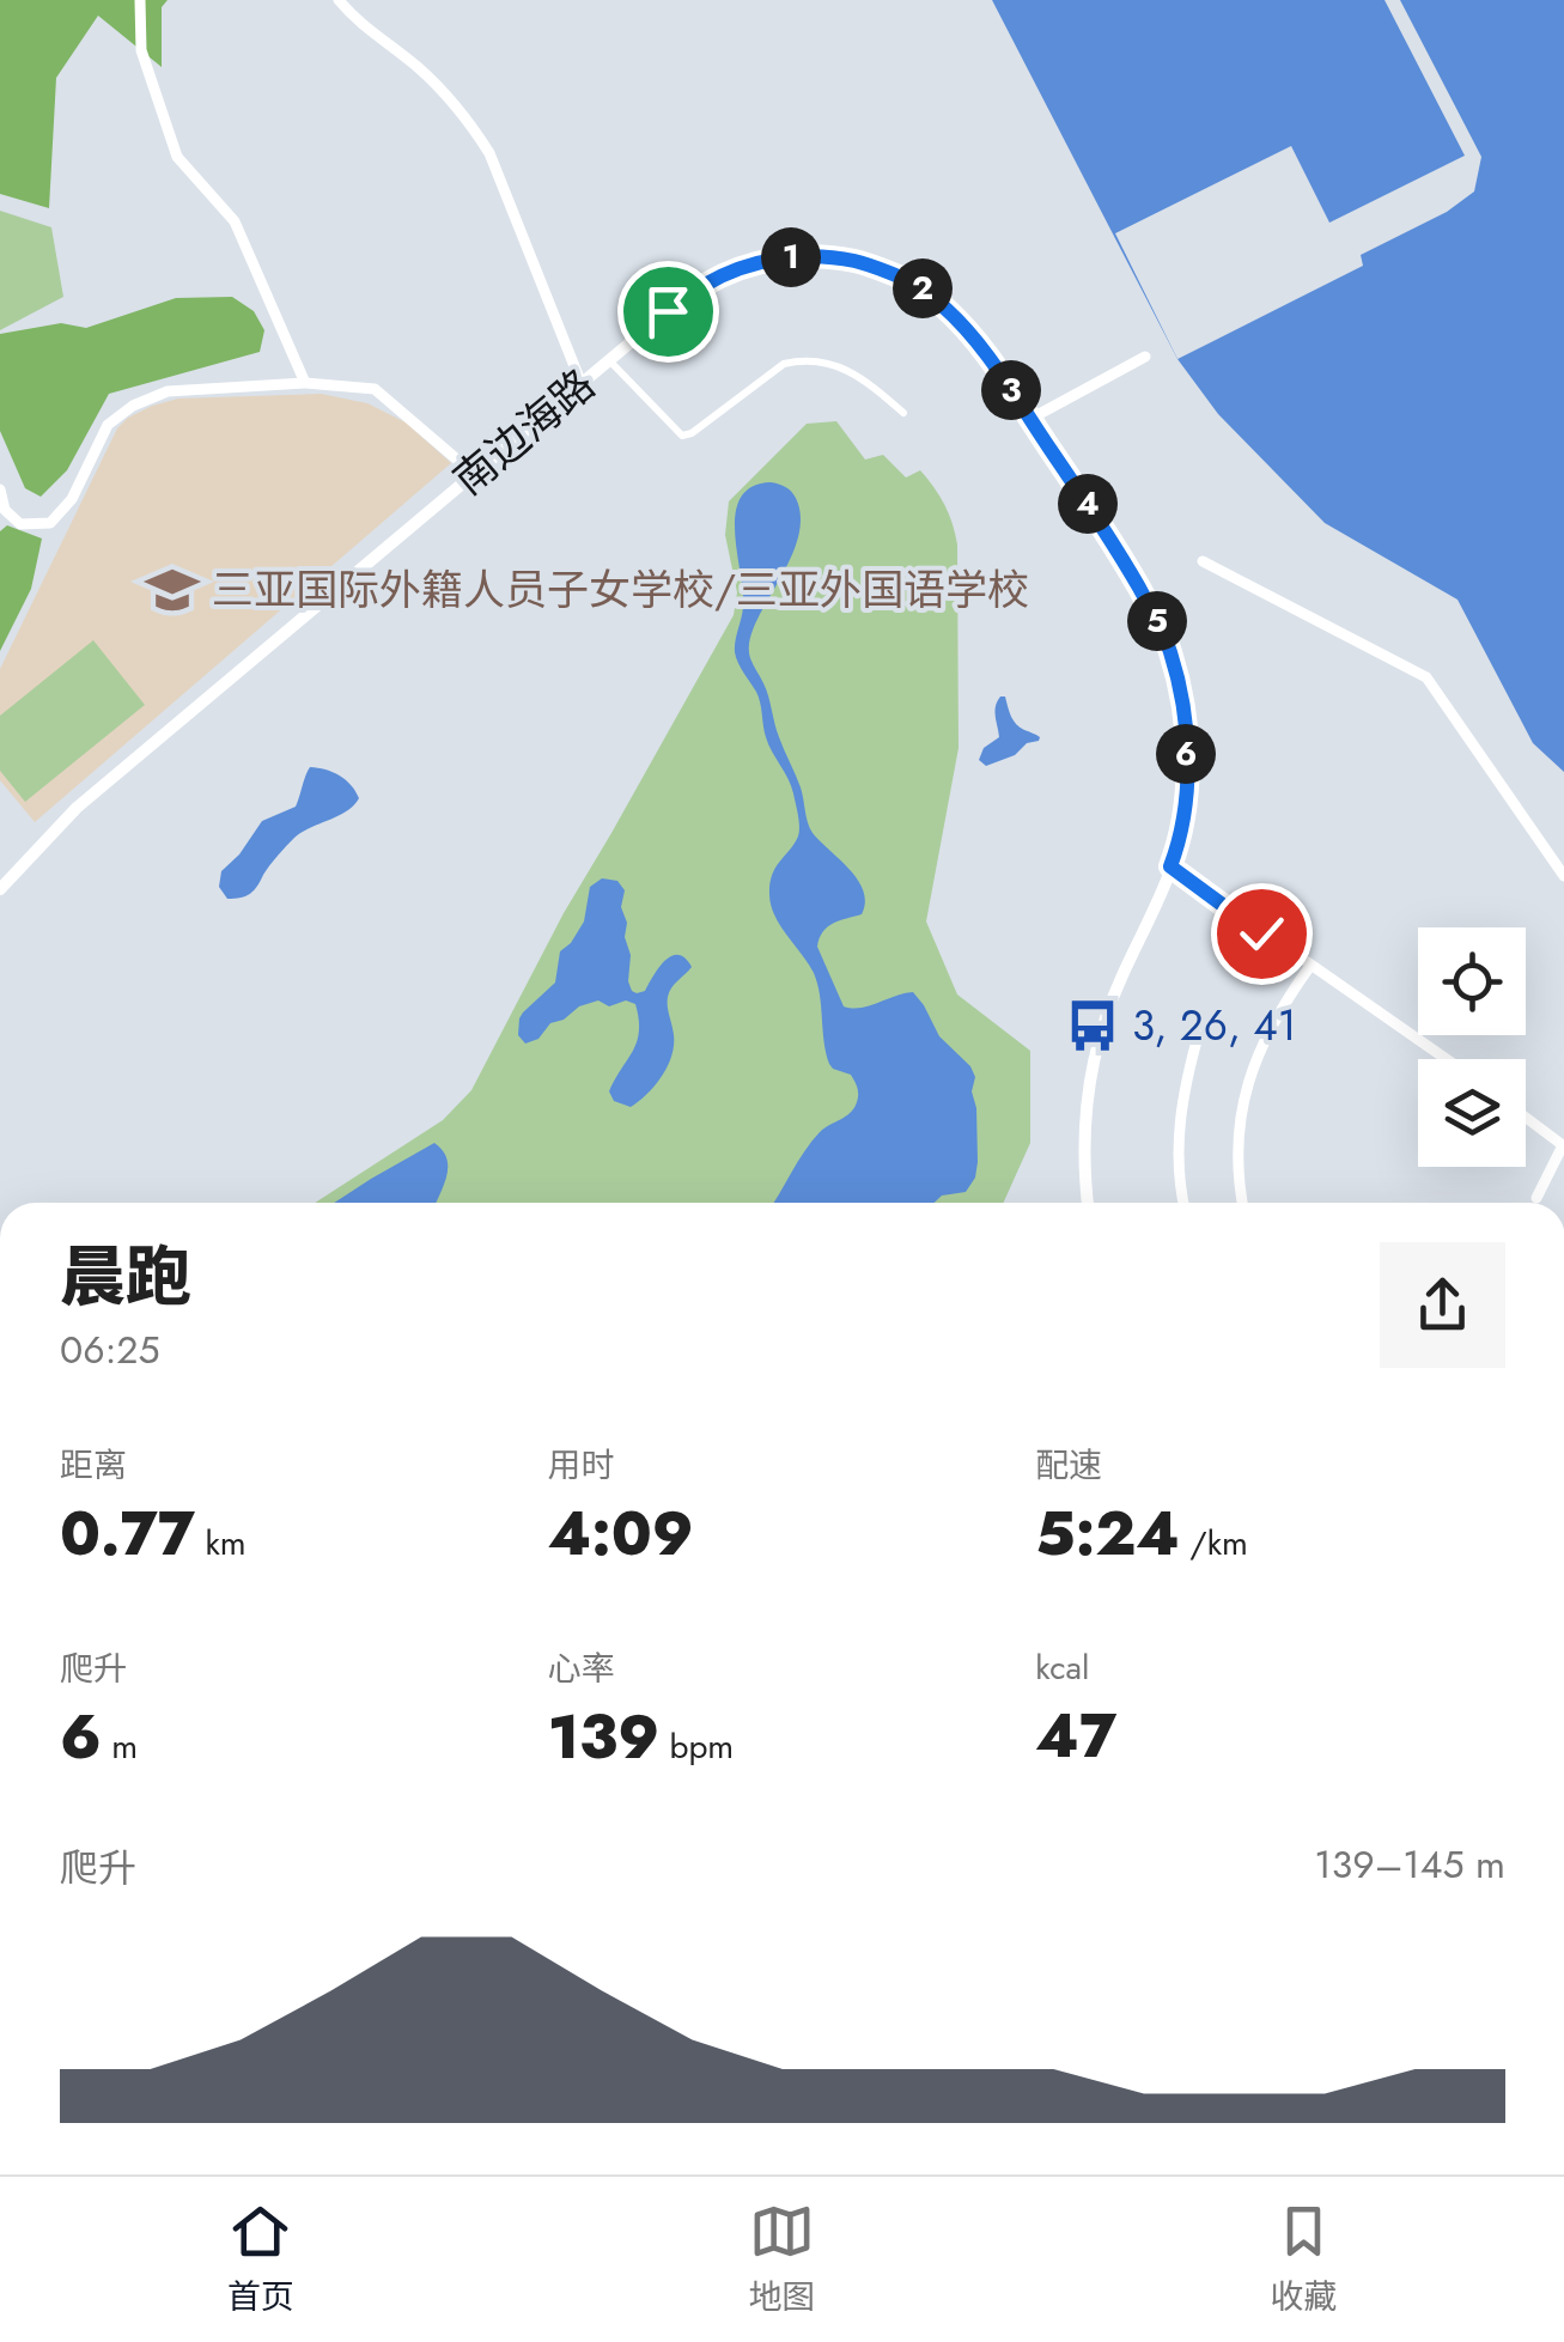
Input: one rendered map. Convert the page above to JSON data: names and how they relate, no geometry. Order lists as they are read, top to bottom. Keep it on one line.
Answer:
{"streets":{"street":["南边海路"]},"places":{"school or university":["三亚国际外籍人员子女学校/三亚外国语学校"],"bus stop":["3, 26, 41"]},"page":{"pins":["1","2","3","4","5","6"],"heading":["晨跑","06:25"],"stats":[["距离","0.77 km"],["用时","4:09"],["配速","5:24 /km"],["爬升","6 m"],["心率","139 bpm"],["kcal","47"]],"chart":["爬升","139–145 m"],"tabs":["首页","地图","收藏"]}}
